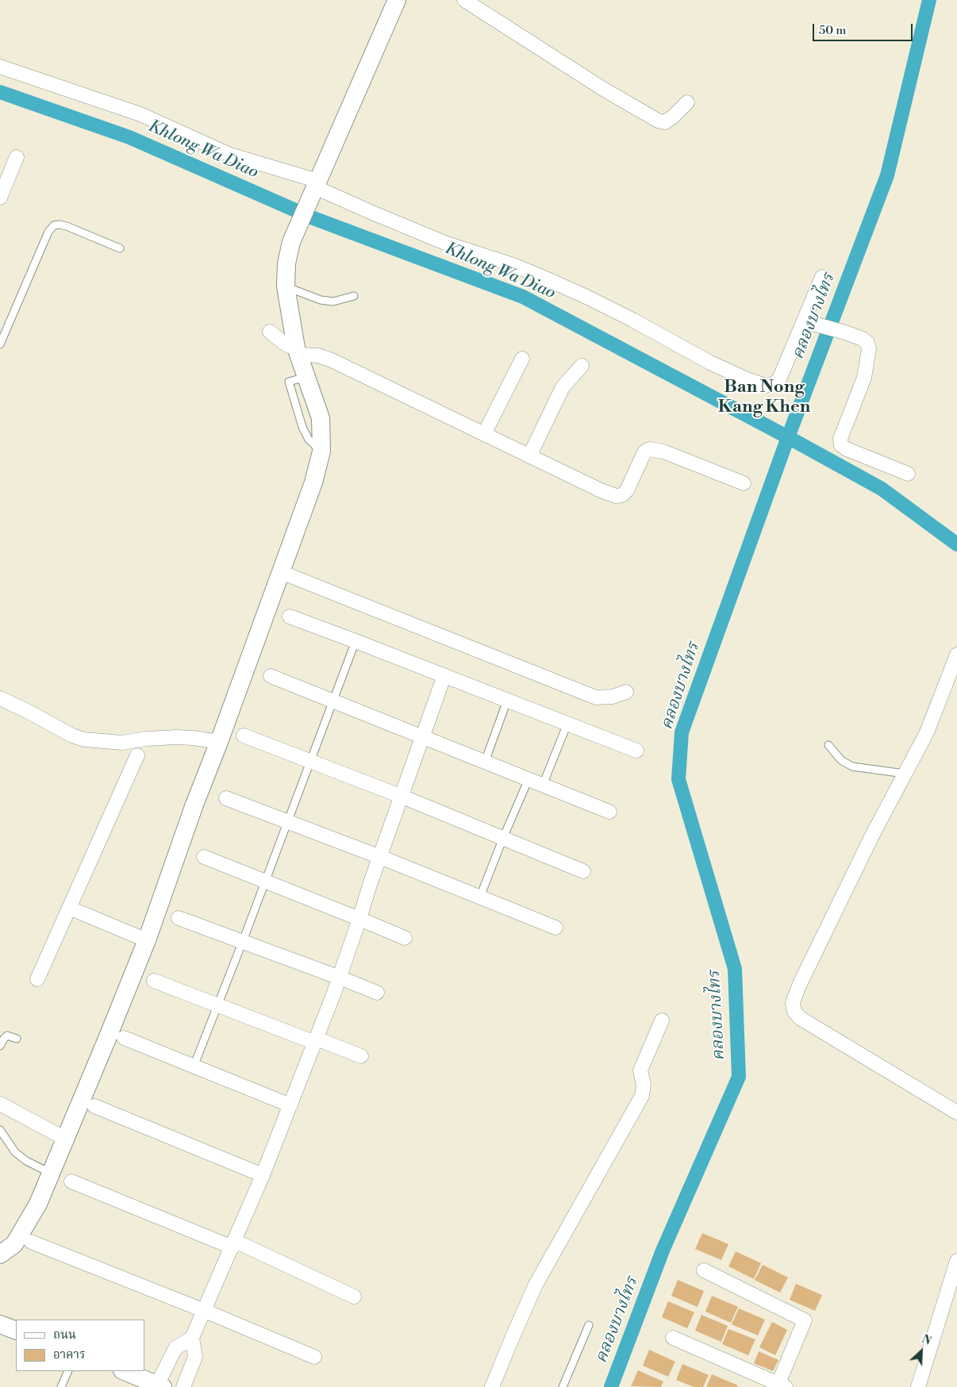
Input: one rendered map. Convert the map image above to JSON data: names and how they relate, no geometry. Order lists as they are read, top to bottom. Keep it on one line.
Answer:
{"districts":["Ban Nong Kang Khen"],"water":["Khlong Wa Diao","คลองบางไทร"],"legend":["ถนน","อาคาร"],"scale_bar":"50 m","north":"top right"}
